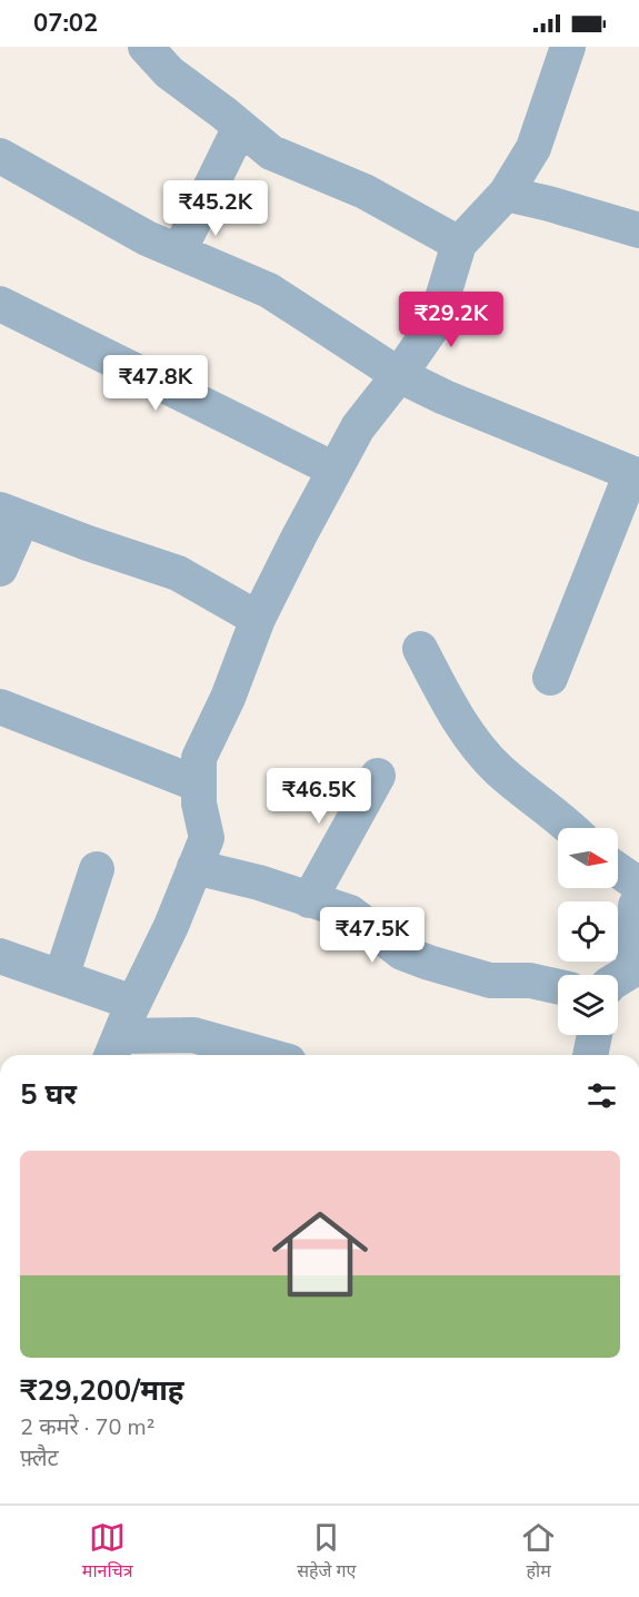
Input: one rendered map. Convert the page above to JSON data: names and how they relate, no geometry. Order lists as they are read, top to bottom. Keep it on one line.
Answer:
{"north":"right","page":{"status":"07:02","price":["₹45.2K","₹29.2K","₹47.8K","₹46.5K","₹47.5K"],"heading":"5 घर","list":[{"name":"₹29,200/माह","note":"2 कमरे · 70 m² · फ़्लैट"}],"tabs":["मानचित्र","सहेजे गए","होम"]}}
